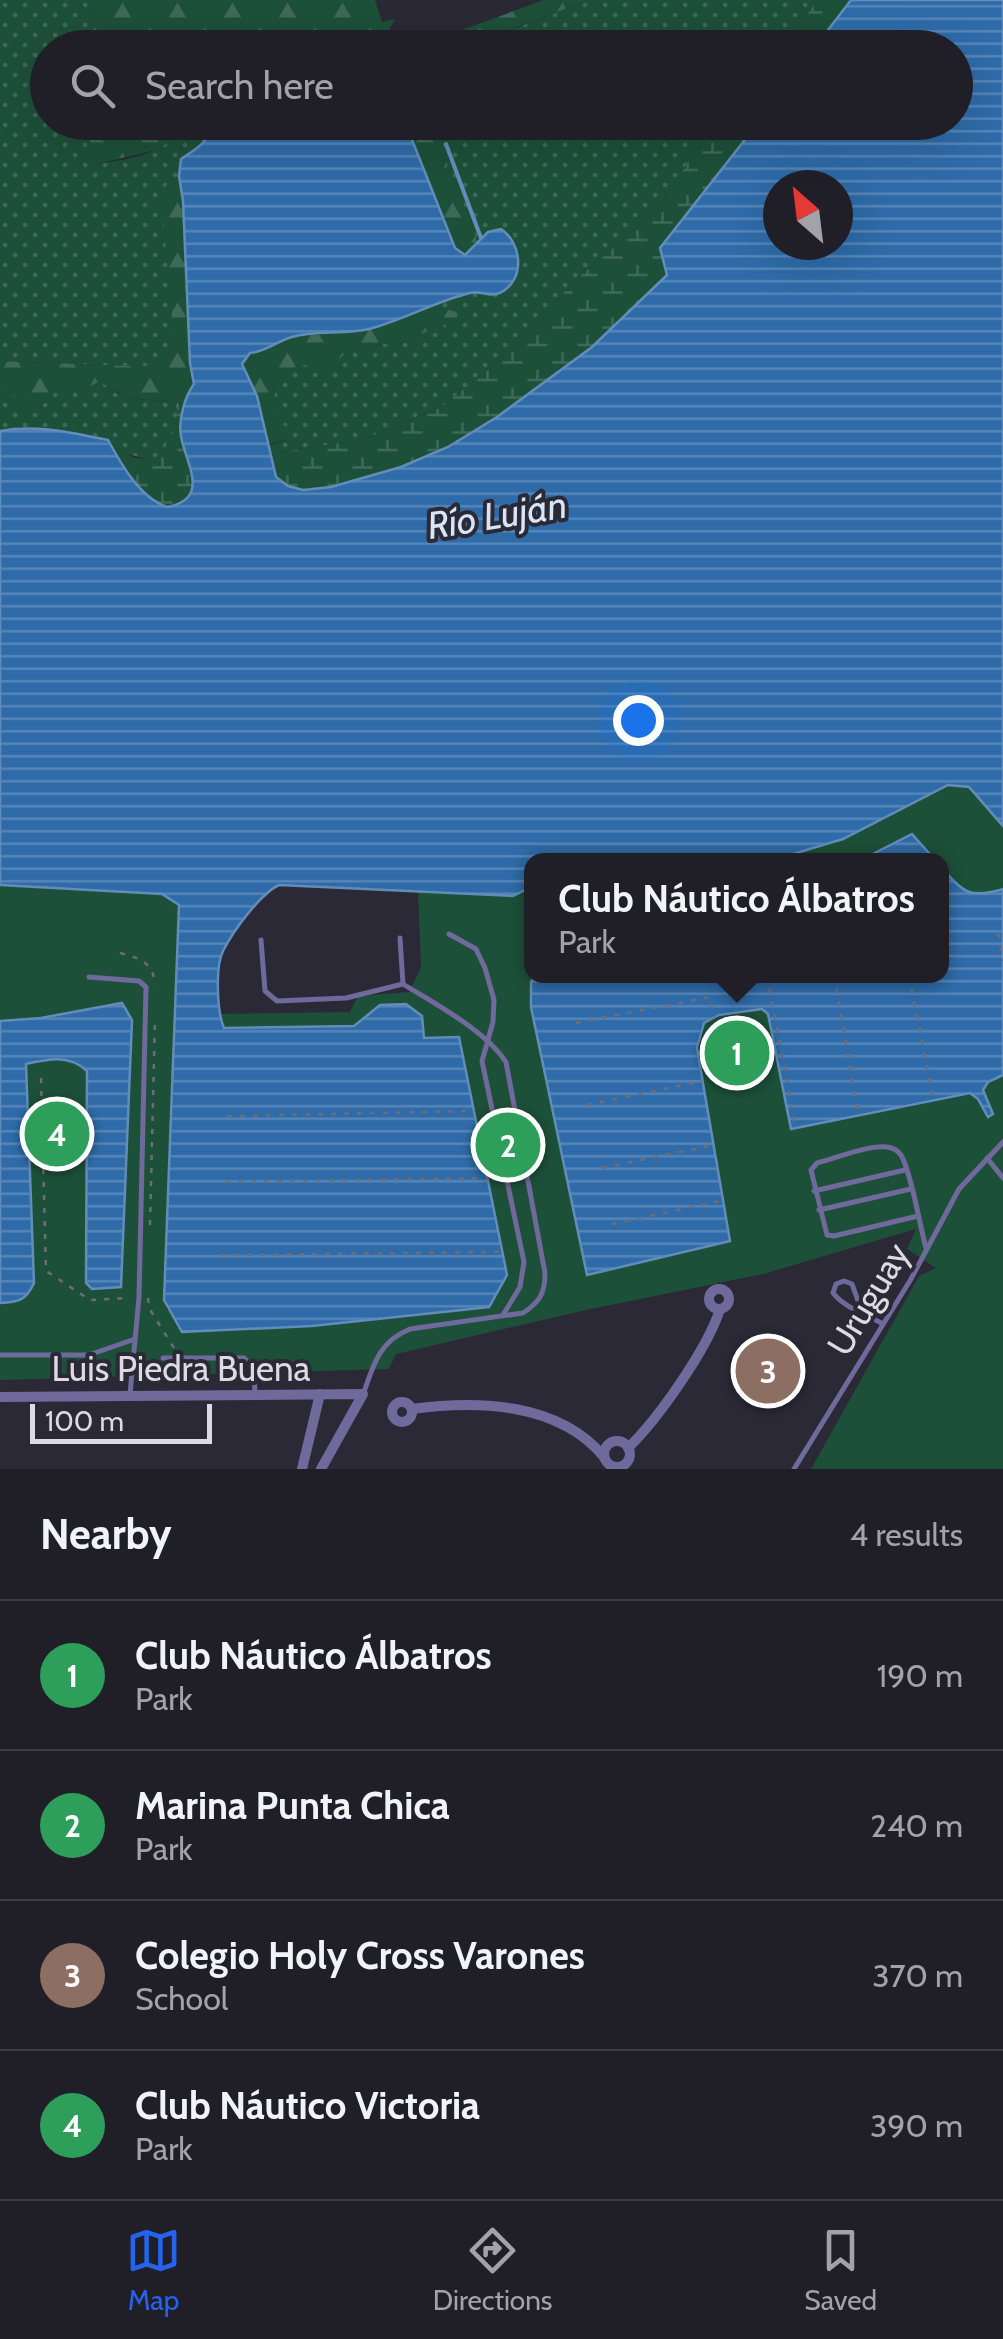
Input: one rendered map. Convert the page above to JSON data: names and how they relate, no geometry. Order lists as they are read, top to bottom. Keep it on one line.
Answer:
{"streets":{"street":["Luis Piedra Buena"],"lane":["Uruguay"]},"water":["Río Luján"],"scale_bar":"100 m","north":"top left","page":{"search":"Search here","popup":["Club Náutico Álbatros","Park"],"pins":["1","4","2","3"],"scale":"100 m","heading":["Nearby","4 results"],"list":[{"mark":"1","name":"Club Náutico Álbatros","note":"Park","value":"190 m"},{"mark":"2","name":"Marina Punta Chica","note":"Park","value":"240 m"},{"mark":"3","name":"Colegio Holy Cross Varones","note":"School","value":"370 m"},{"mark":"4","name":"Club Náutico Victoria","note":"Park","value":"390 m"}],"nav":["Map","Directions","Saved"]}}
